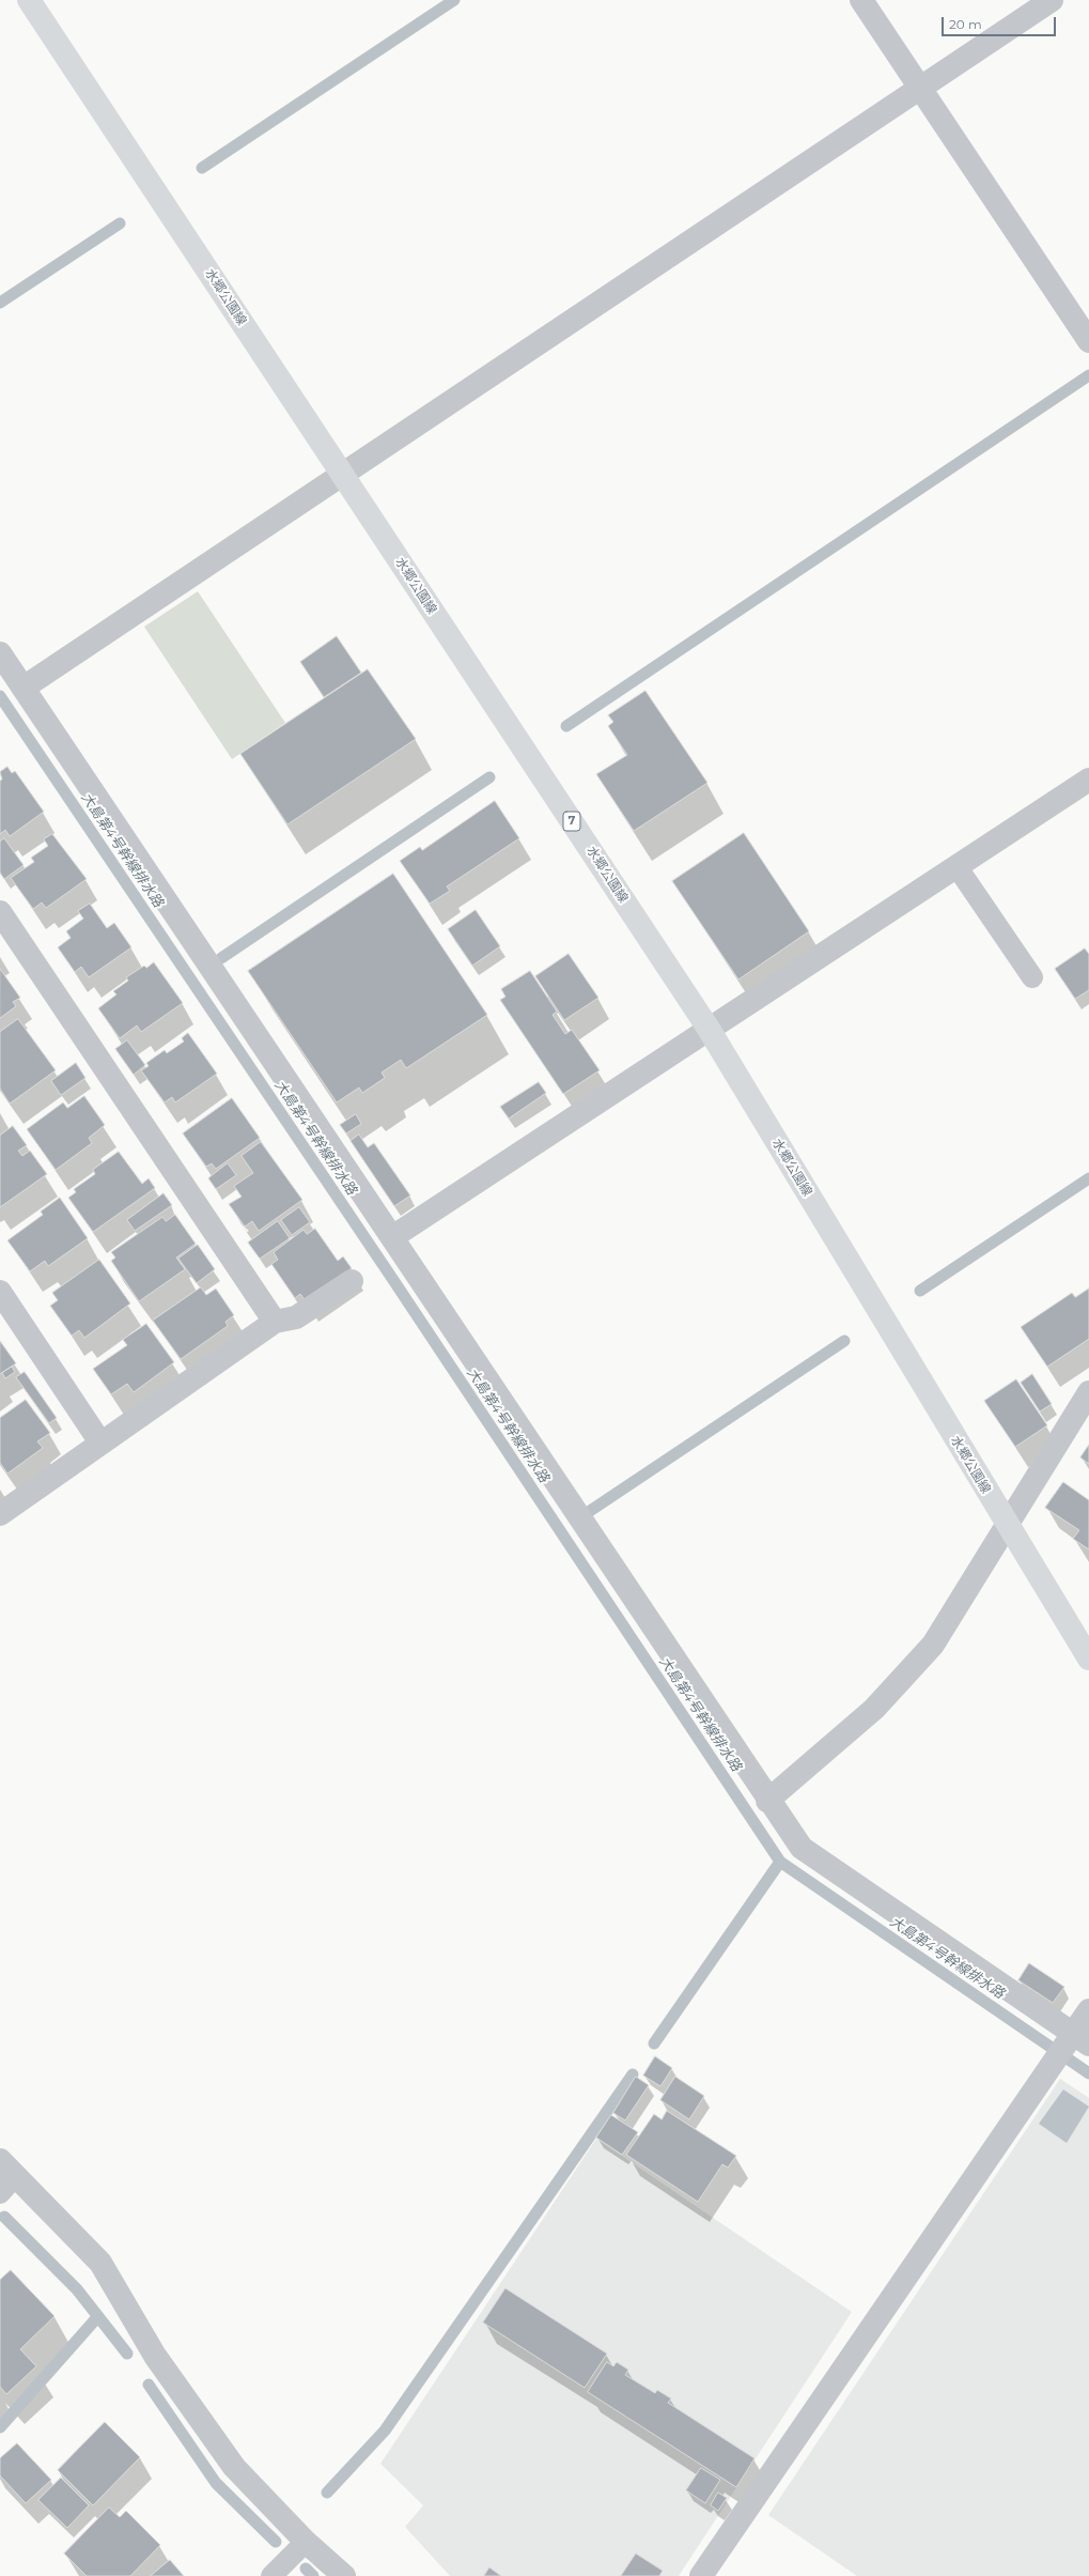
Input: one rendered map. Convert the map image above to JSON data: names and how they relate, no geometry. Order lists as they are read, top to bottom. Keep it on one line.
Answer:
{"streets":{"main road":["水郷公園線","7"]},"water":["大島第4号幹線排水路"],"scale_bar":"20 m"}
